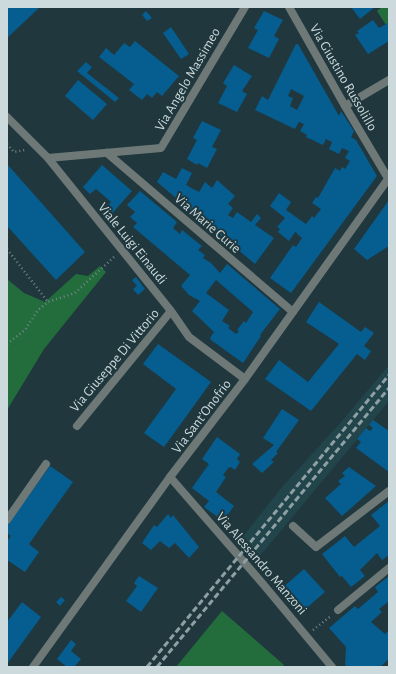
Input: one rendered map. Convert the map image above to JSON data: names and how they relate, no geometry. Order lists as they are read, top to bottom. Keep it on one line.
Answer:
{"streets":{"street":["Via Giustino Russolillo","Via Angelo Massimeo","Via Marie Curie","Viale Luigi Einaudi","Via Giuseppe Di Vittorio","Via Sant'Onofrio","Via Alessandro Manzoni"]},"crossings":[["Via Giustino Russolillo","Via Sant'Onofrio"],["Via Angelo Massimeo","Via Marie Curie"],["Via Angelo Massimeo","Viale Luigi Einaudi"],["Via Marie Curie","Via Sant'Onofrio"],["Viale Luigi Einaudi","Via Giuseppe Di Vittorio"],["Viale Luigi Einaudi","Via Sant'Onofrio"],["Via Sant'Onofrio","Via Alessandro Manzoni"]]}
